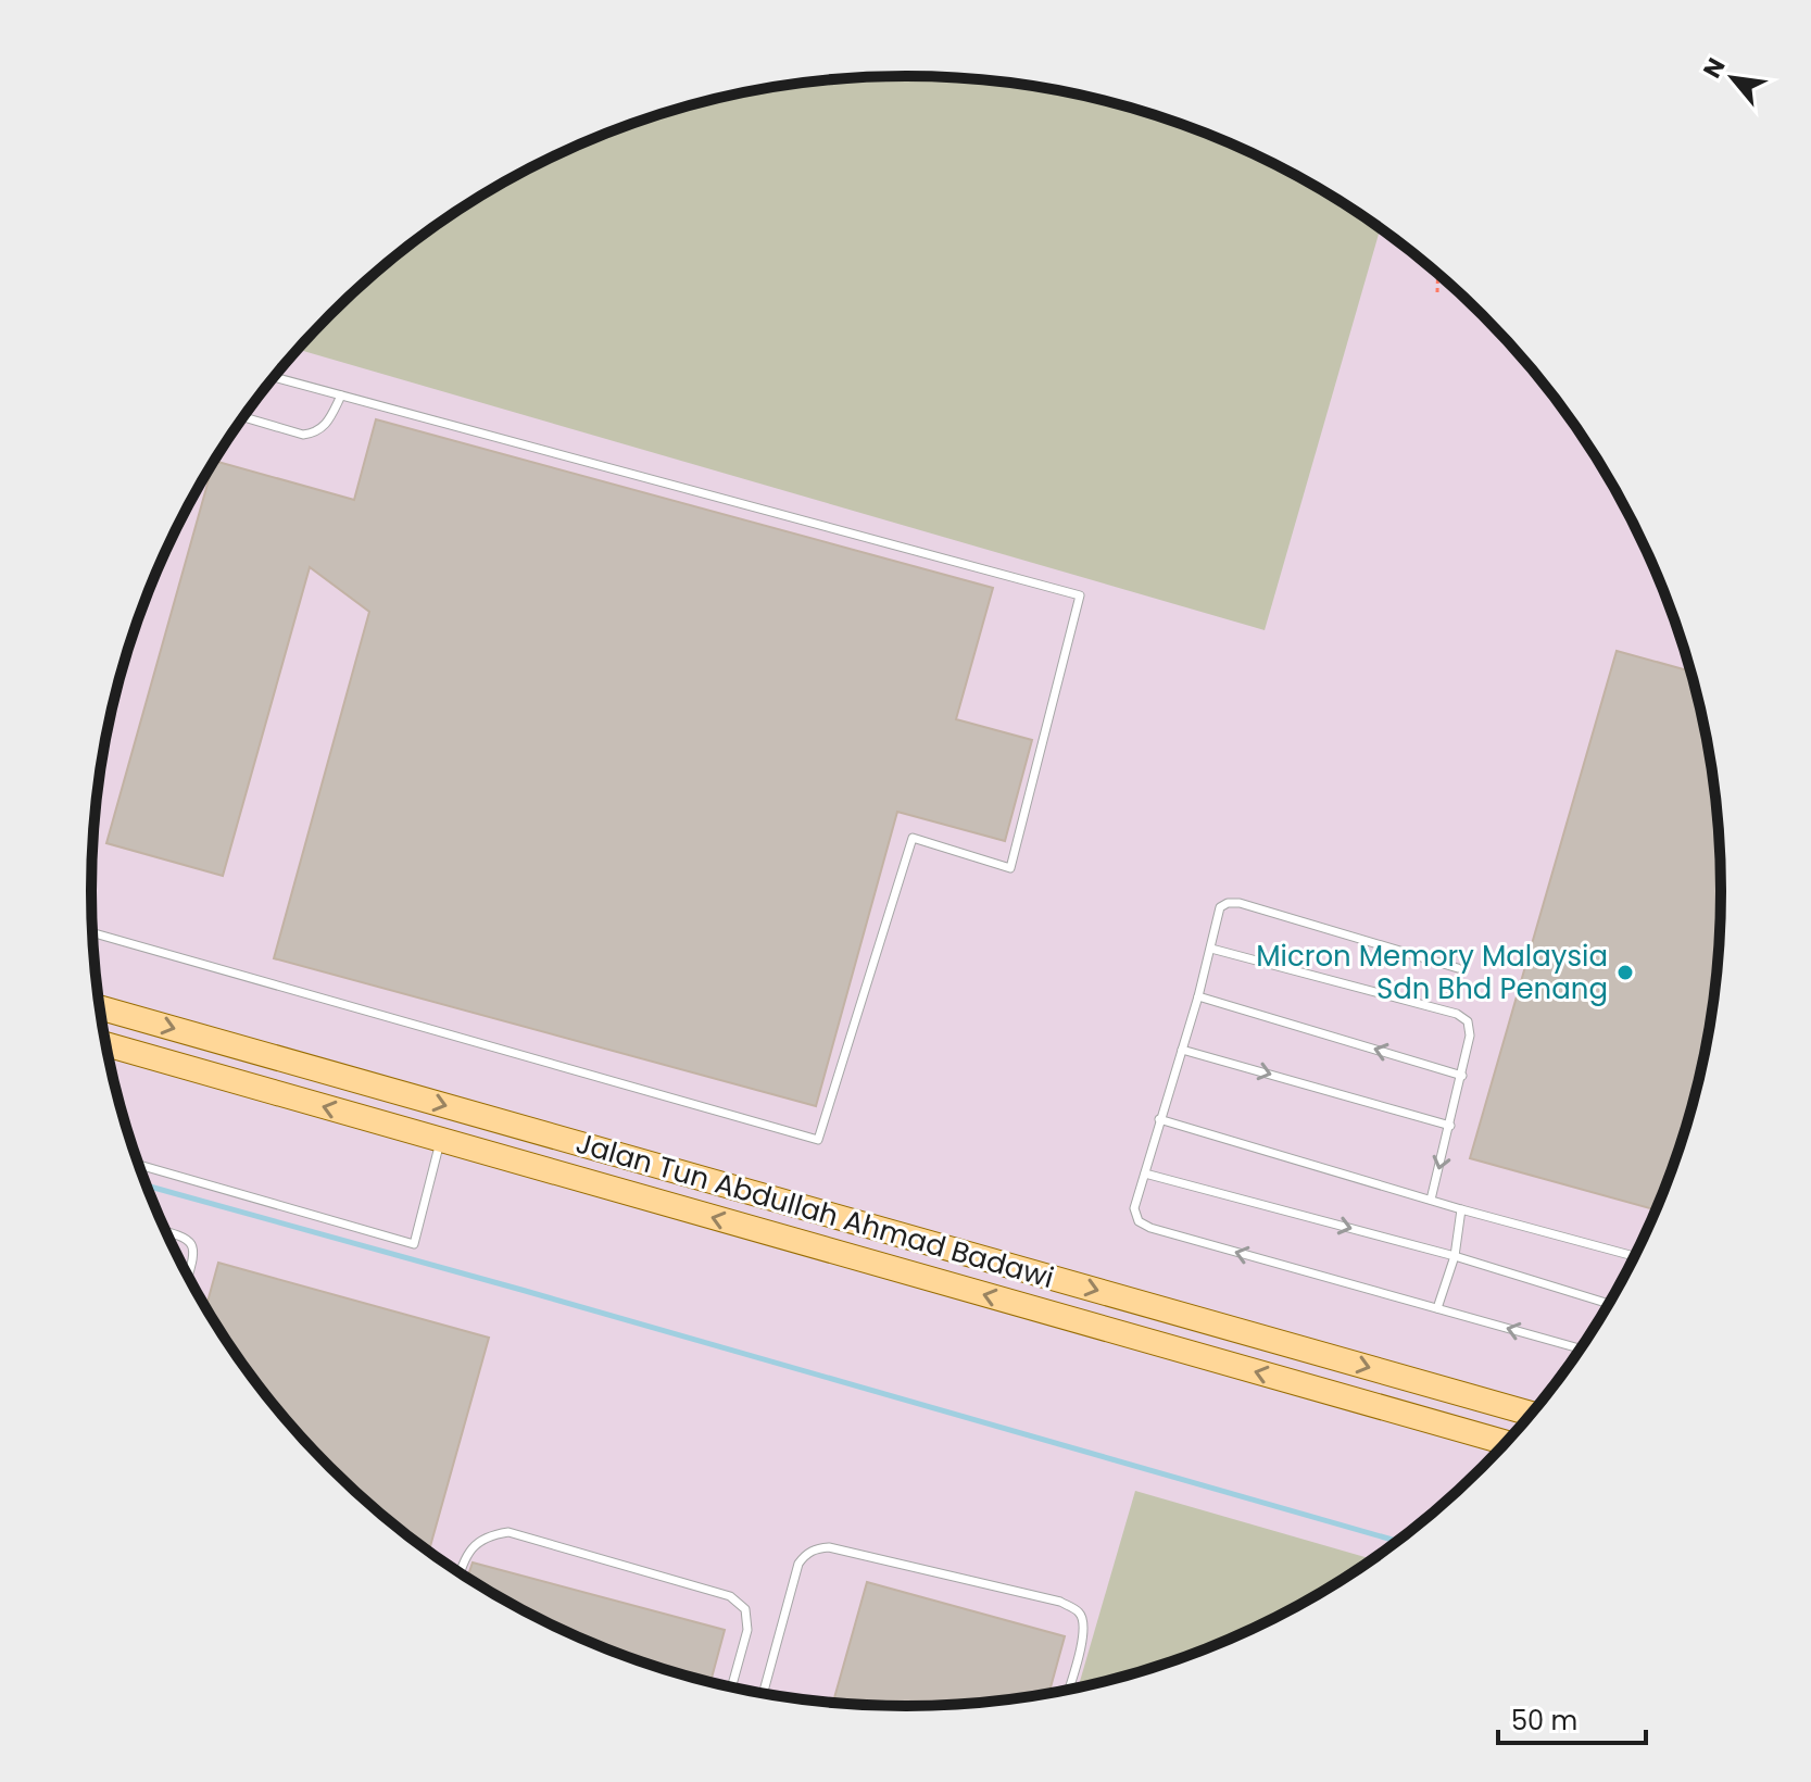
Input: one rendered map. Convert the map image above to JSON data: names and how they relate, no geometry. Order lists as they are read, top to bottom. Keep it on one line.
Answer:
{"streets":{"main road":["Jalan Tun Abdullah Ahmad Badawi"]},"places":["Micron Memory Malaysia Sdn Bhd Penang"],"scale_bar":"50 m","north":"top left"}
